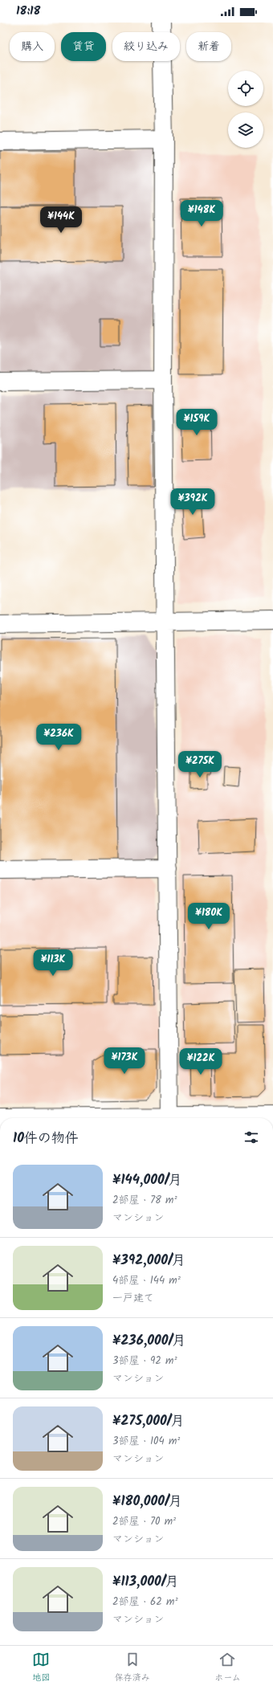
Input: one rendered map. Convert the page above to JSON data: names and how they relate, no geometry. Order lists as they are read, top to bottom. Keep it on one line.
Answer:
{"page":{"status":"18:18","chip":["購入","賃貸","絞り込み","新着"],"price":["¥148K","¥144K","¥159K","¥392K","¥236K","¥275K","¥180K","¥113K","¥173K","¥122K"],"heading":"10件の物件","list":[{"name":"¥144,000/月","note":"2部屋 · 78 m² · マンション"},{"name":"¥392,000/月","note":"4部屋 · 144 m² · 一戸建て"},{"name":"¥236,000/月","note":"3部屋 · 92 m² · マンション"},{"name":"¥275,000/月","note":"3部屋 · 104 m² · マンション"},{"name":"¥180,000/月","note":"2部屋 · 70 m² · マンション"},{"name":"¥113,000/月","note":"2部屋 · 62 m² · マンション"}],"tabs":["地図","保存済み","ホーム"]}}
